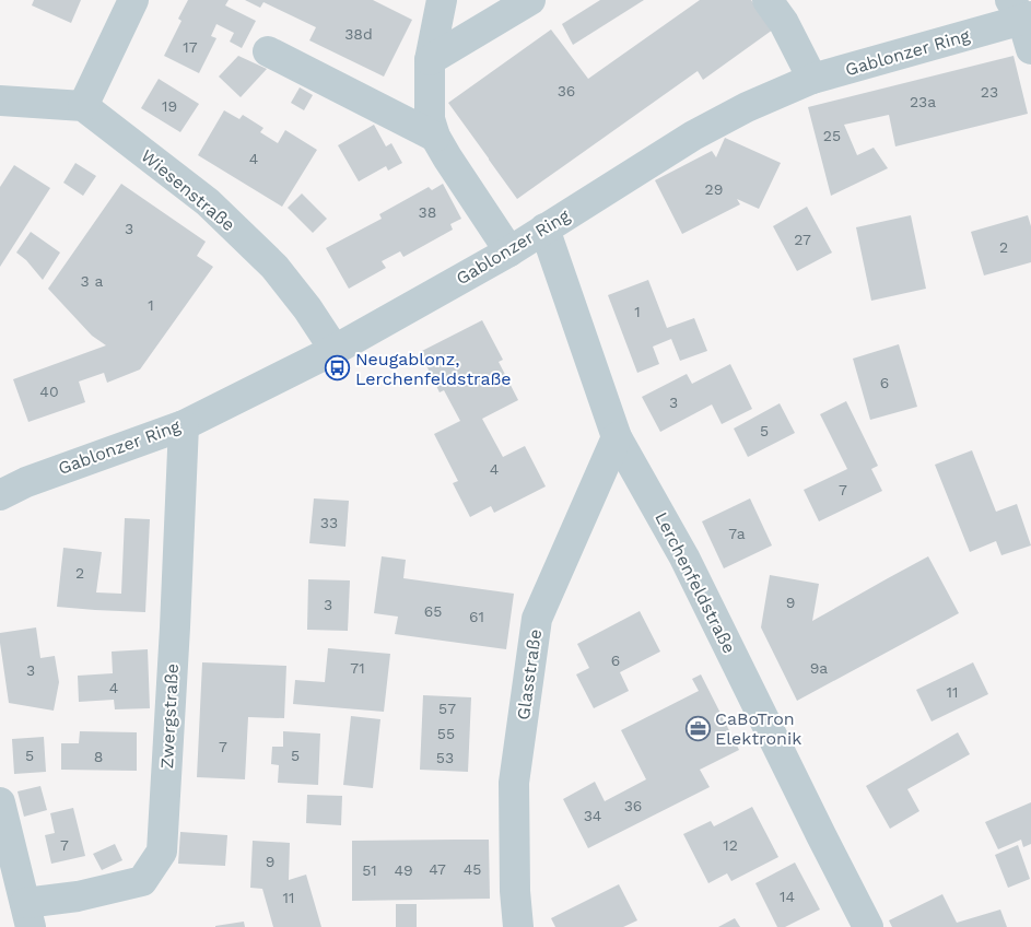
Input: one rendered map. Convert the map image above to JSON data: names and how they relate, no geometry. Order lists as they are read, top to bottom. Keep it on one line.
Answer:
{"streets":{"street":["Gablonzer Ring","Wiesenstraße","Lerchenfeldstraße","Glasstraße","Zwergstraße"]},"crossings":[["Gablonzer Ring","Wiesenstraße"],["Gablonzer Ring","Lerchenfeldstraße"],["Gablonzer Ring","Zwergstraße"],["Lerchenfeldstraße","Glasstraße"]],"places":{"bus stop":["Neugablonz, Lerchenfeldstraße"],"office":["CaBoTron Elektronik"]},"house_numbers":["38d","17","36","23","23a","19","25","4","29","38","3","27","2","3 a","1","1","6","40","3","5","4","7","33","7a","2","9","3","65","61","6","71","9a","3","4","11","57","55","7","5","5","8","53","36","34","7","12","9","47","45","51","49","14","11"]}
